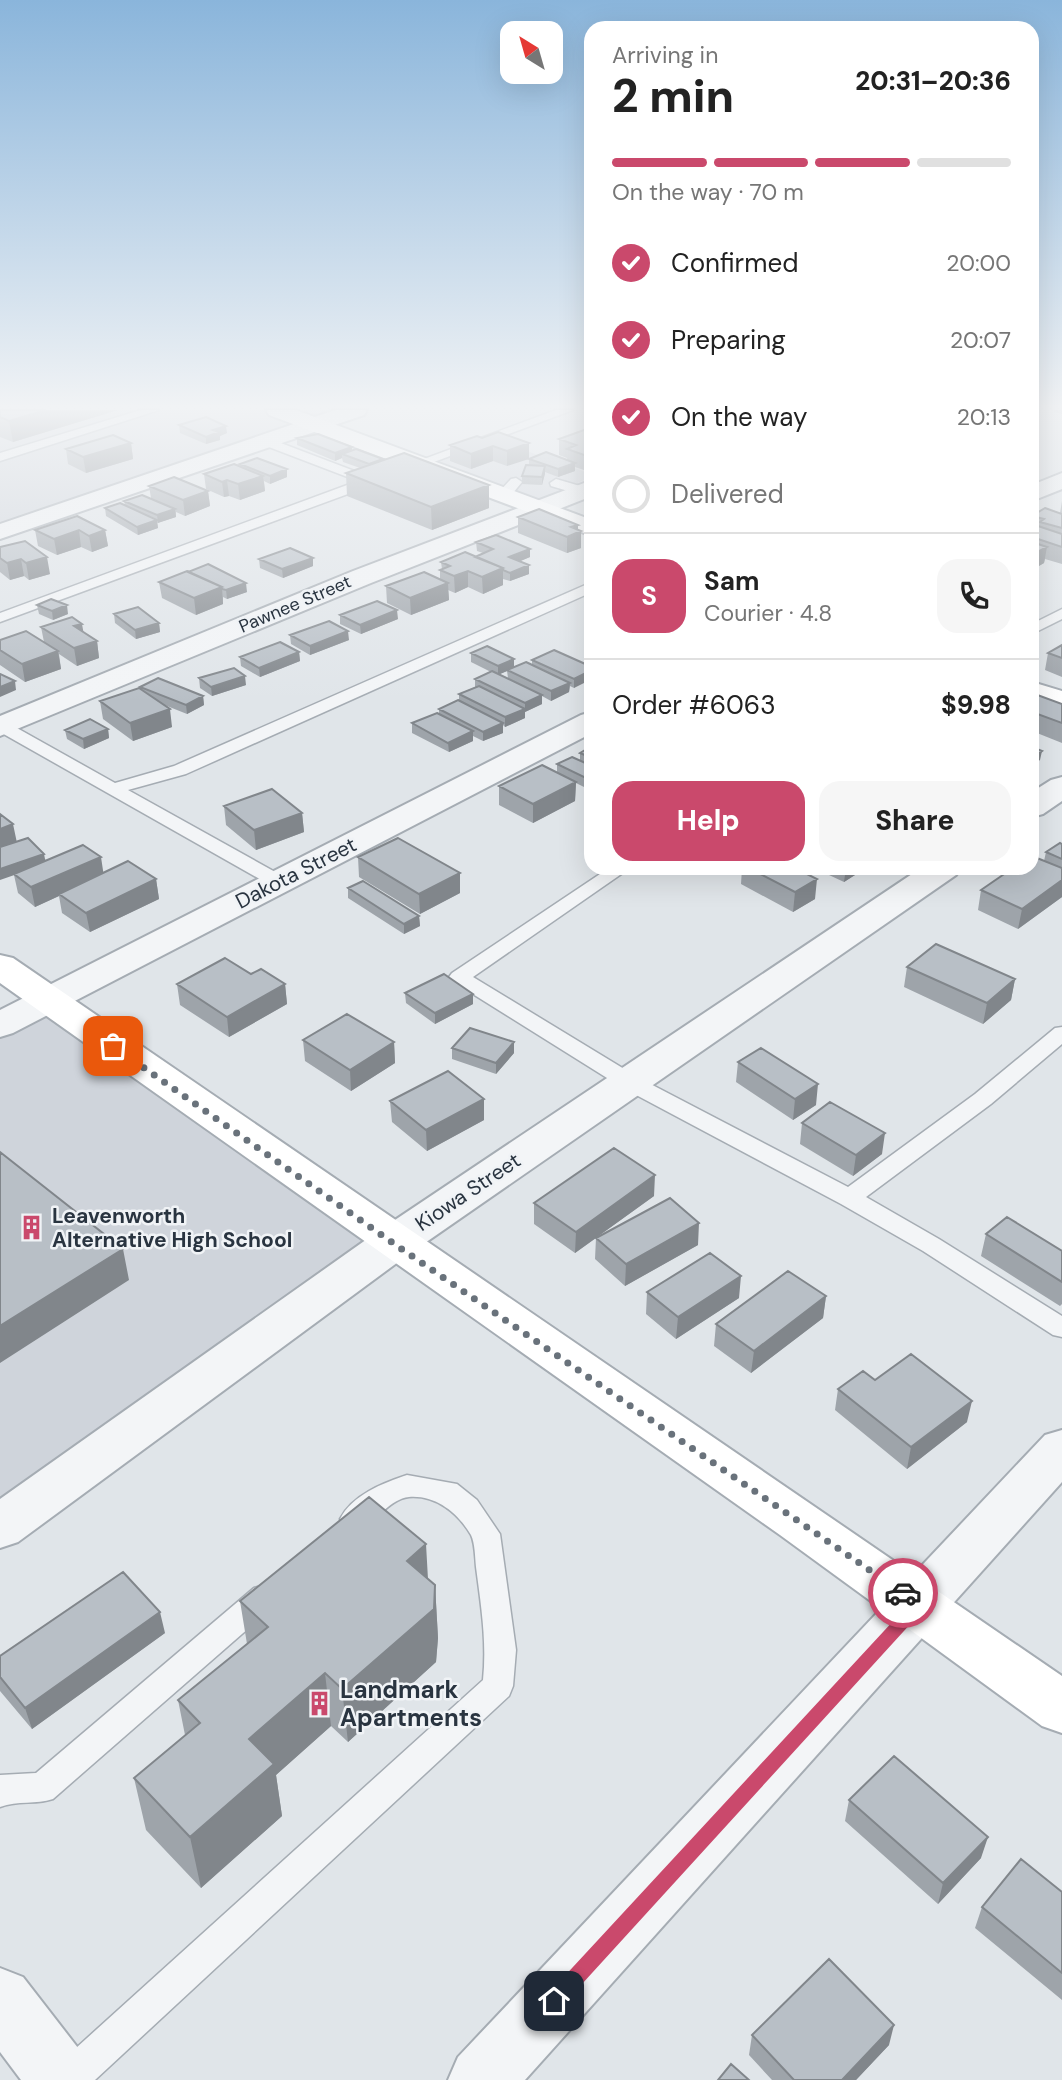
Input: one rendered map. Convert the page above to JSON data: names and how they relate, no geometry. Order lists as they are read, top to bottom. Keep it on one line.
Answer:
{"streets":{"street":["Pawnee Street","Dakota Street","Kiowa Street"]},"places":{"building":["Leavenworth Alternative High School","Landmark Apartments"]},"north":"top left","page":{"heading":["2 min","Arriving in","20:31–20:36"],"panel":["Sam","Courier · 4.8","Order #6063","$9.98"],"bar":"On the way · 70 m","list":[["Confirmed","20:00"],["Preparing","20:07"],["On the way","20:13"],"Delivered"],"round":"S","buttons":["Help","Share"]}}
